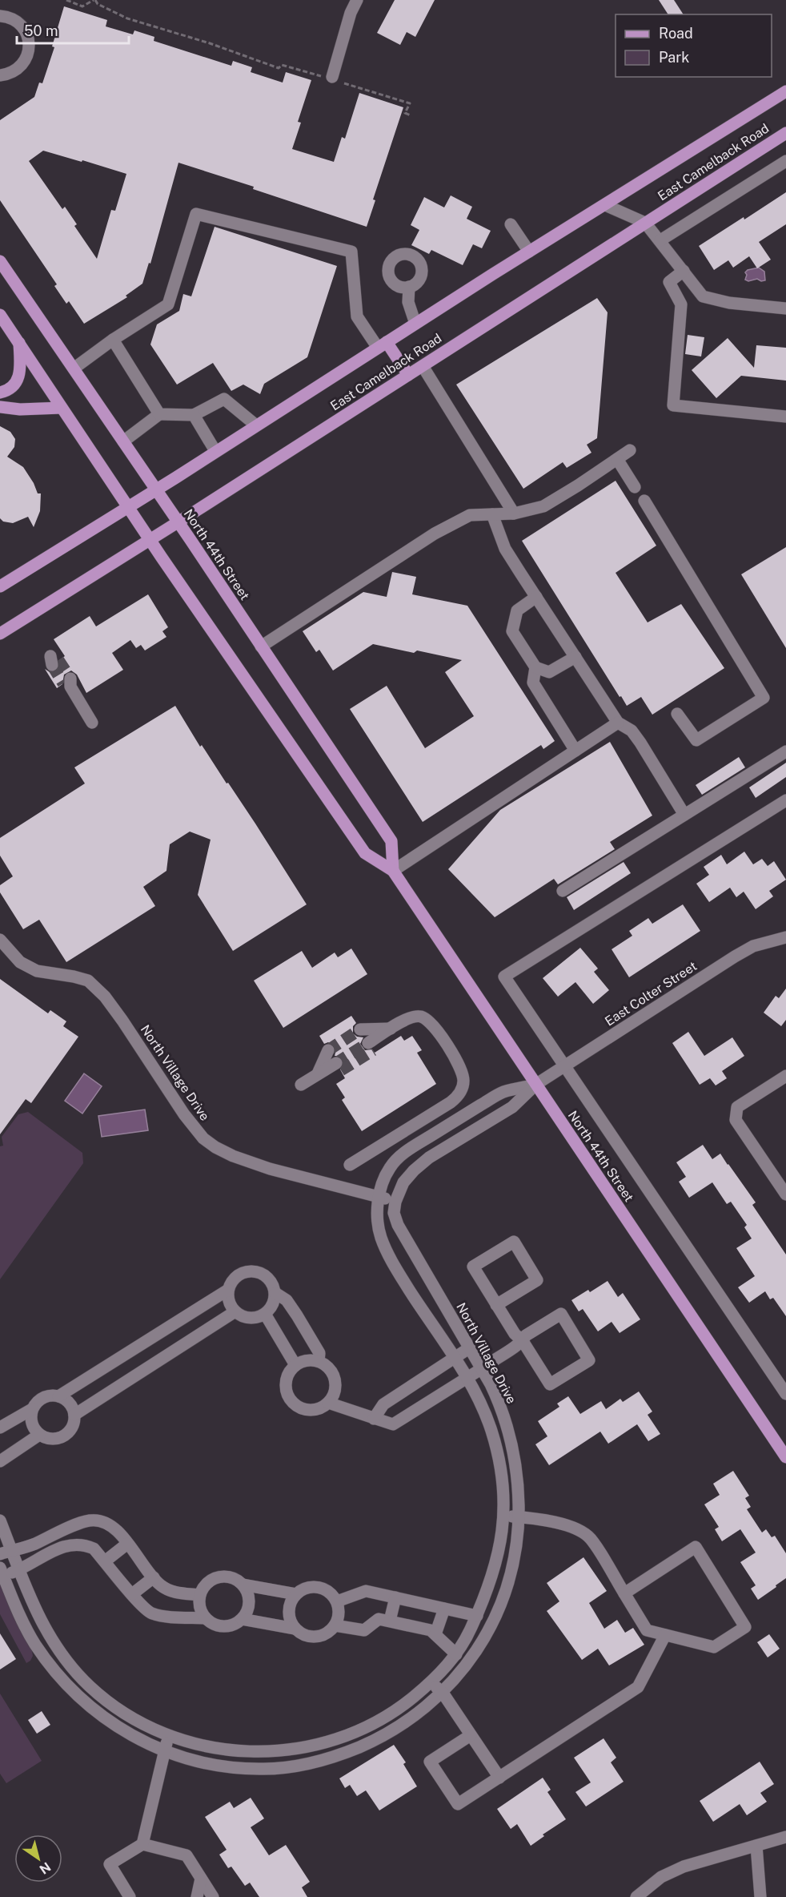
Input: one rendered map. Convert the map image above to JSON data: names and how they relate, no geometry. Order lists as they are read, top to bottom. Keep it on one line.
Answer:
{"streets":{"main road":["East Camelback Road","North 44th Street"],"street":["East Colter Street","North Village Drive"]},"crossings":[["East Camelback Road","North 44th Street"],["North 44th Street","East Colter Street"],["East Colter Street","North Village Drive"]],"legend":["Road","Park"],"scale_bar":"50 m","north":"bottom right"}
